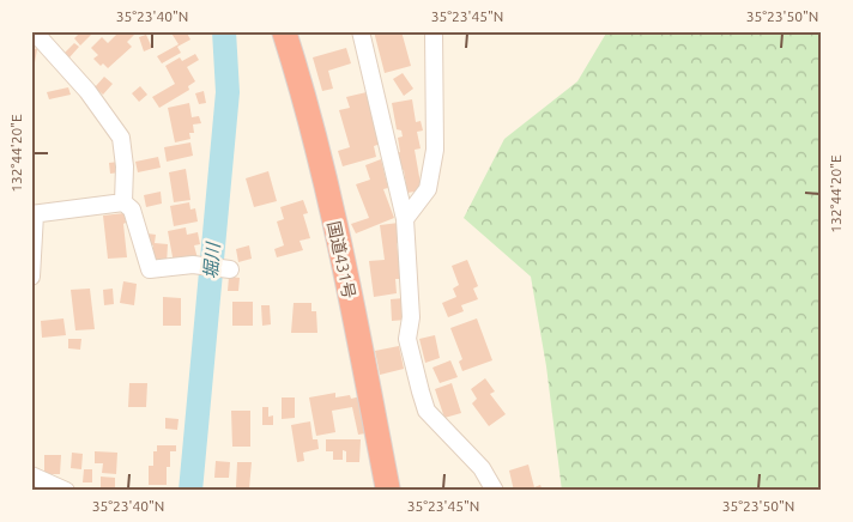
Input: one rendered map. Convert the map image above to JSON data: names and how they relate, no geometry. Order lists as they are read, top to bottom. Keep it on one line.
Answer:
{"streets":{"highway":["国道431号"]},"water":["堀川"],"coordinates":["35°23'40\"N","35°23'45\"N","35°23'50\"N","132°44'20\"E"]}
